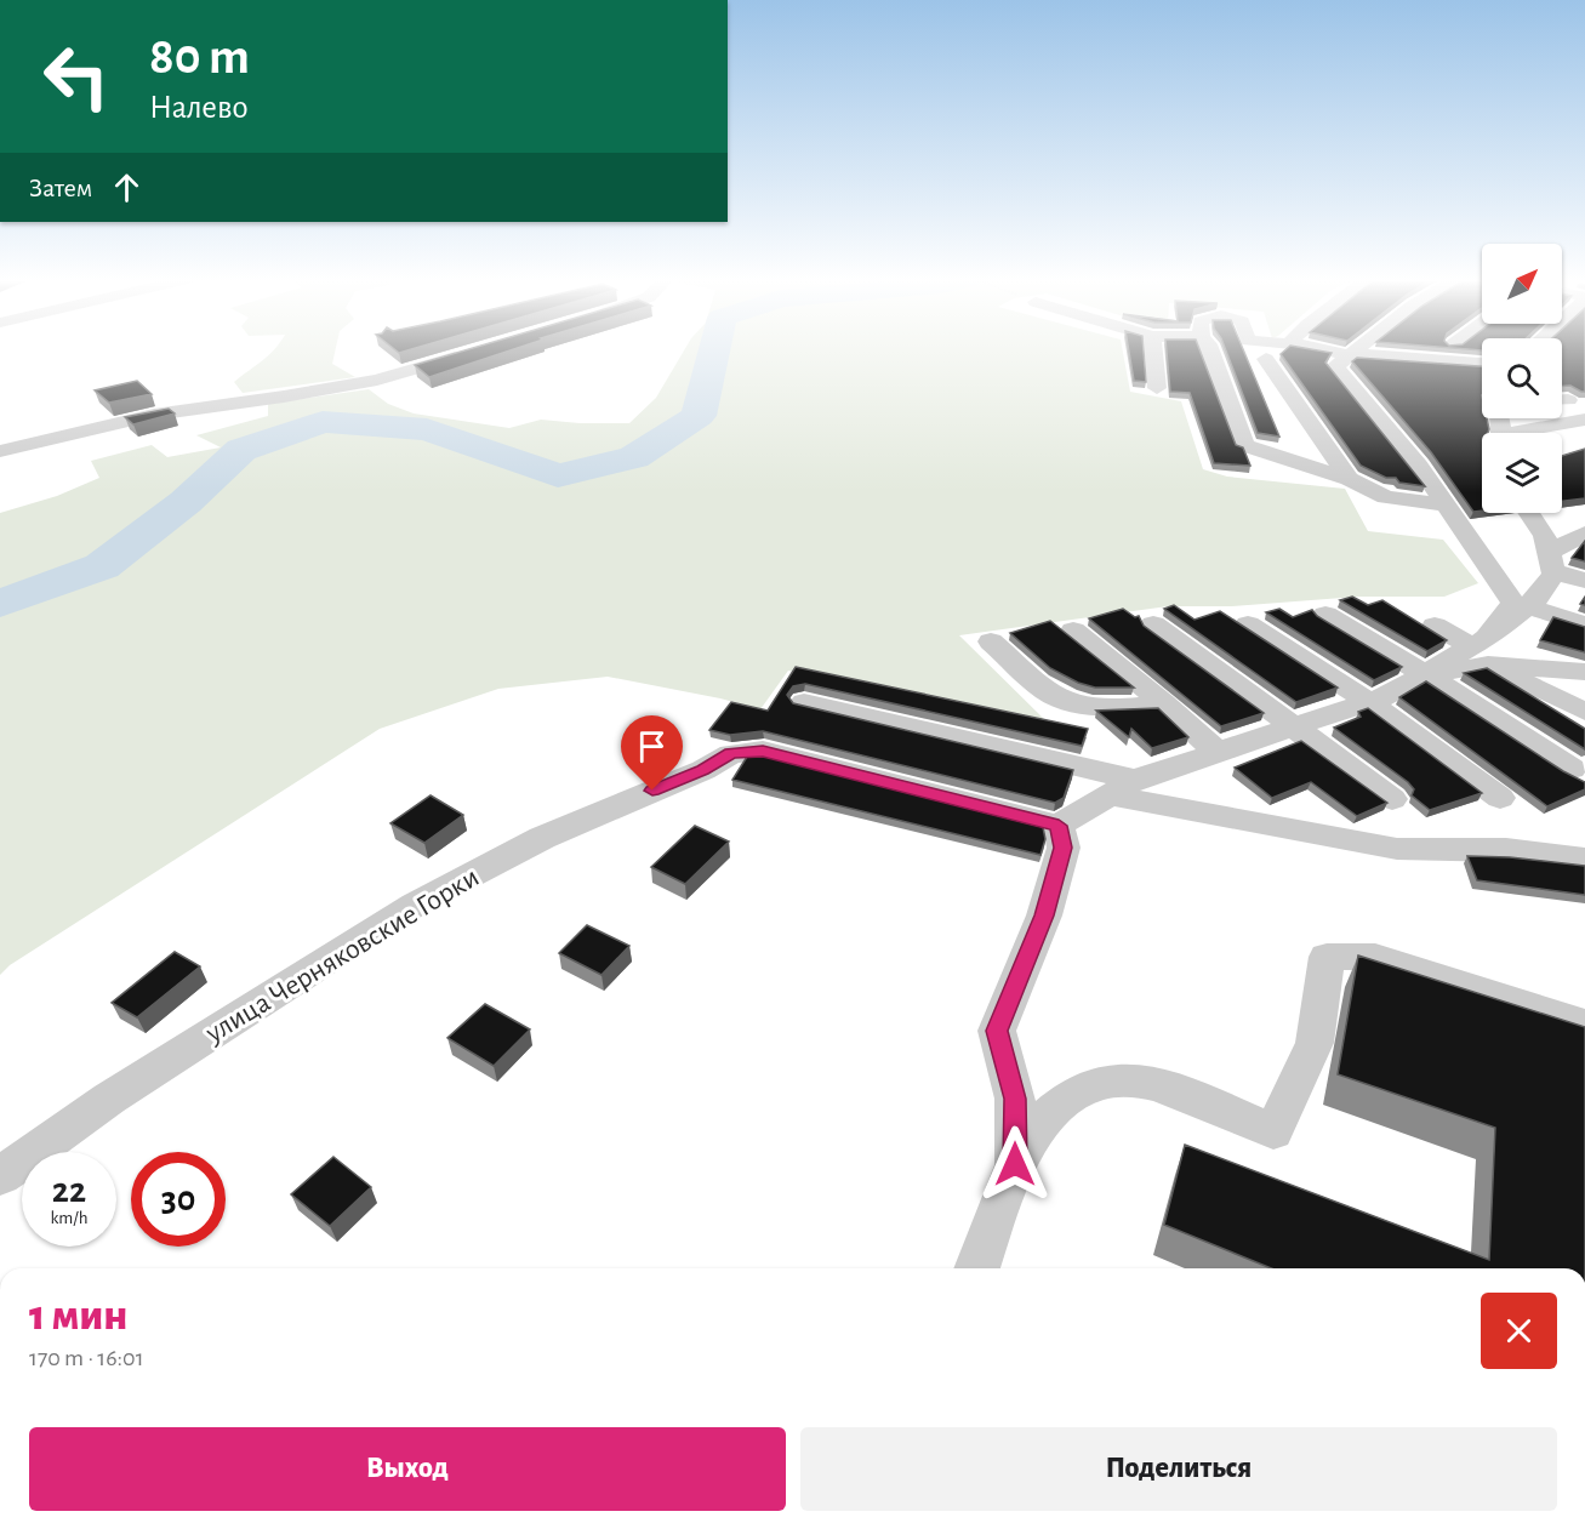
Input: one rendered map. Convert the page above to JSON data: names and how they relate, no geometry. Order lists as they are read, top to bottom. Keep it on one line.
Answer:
{"streets":{"street":["улица Черняковские Горки"]},"north":"top right","page":{"turn":["80 m","Налево"],"then":"Затем","speed":"22 km/h","limit":"30","heading":["1 мин","170 m · 16:01"],"buttons":["Выход","Поделиться"]}}
